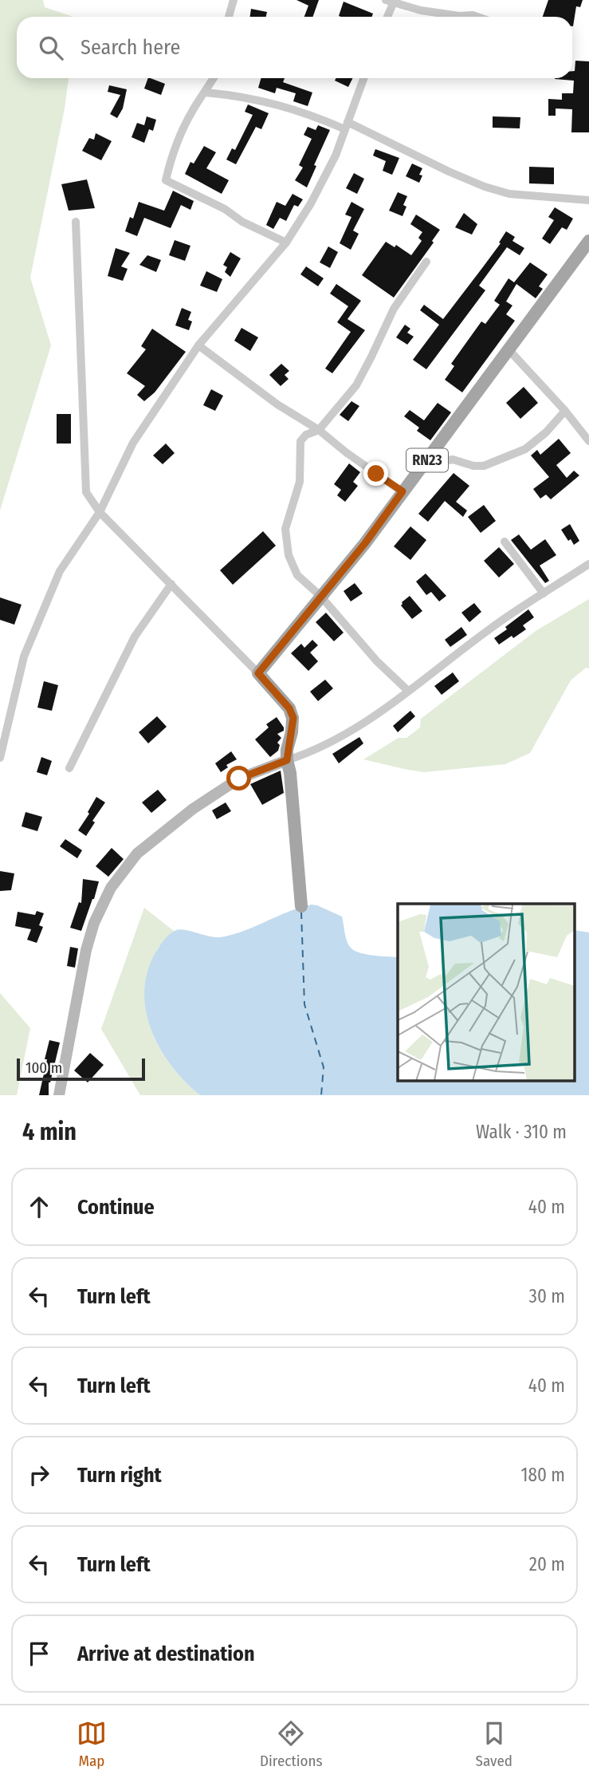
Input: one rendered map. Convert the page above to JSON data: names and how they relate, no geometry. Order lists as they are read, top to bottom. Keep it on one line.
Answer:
{"streets":{"main road":["RN23"]},"scale_bar":"100 m","page":{"search":"Search here","scale":"100 m","heading":["4 min","Walk · 310 m"],"list":[["Continue","40 m"],["Turn left","30 m"],["Turn left","40 m"],["Turn right","180 m"],["Turn left","20 m"],"Arrive at destination"],"nav":["Map","Directions","Saved"]}}
